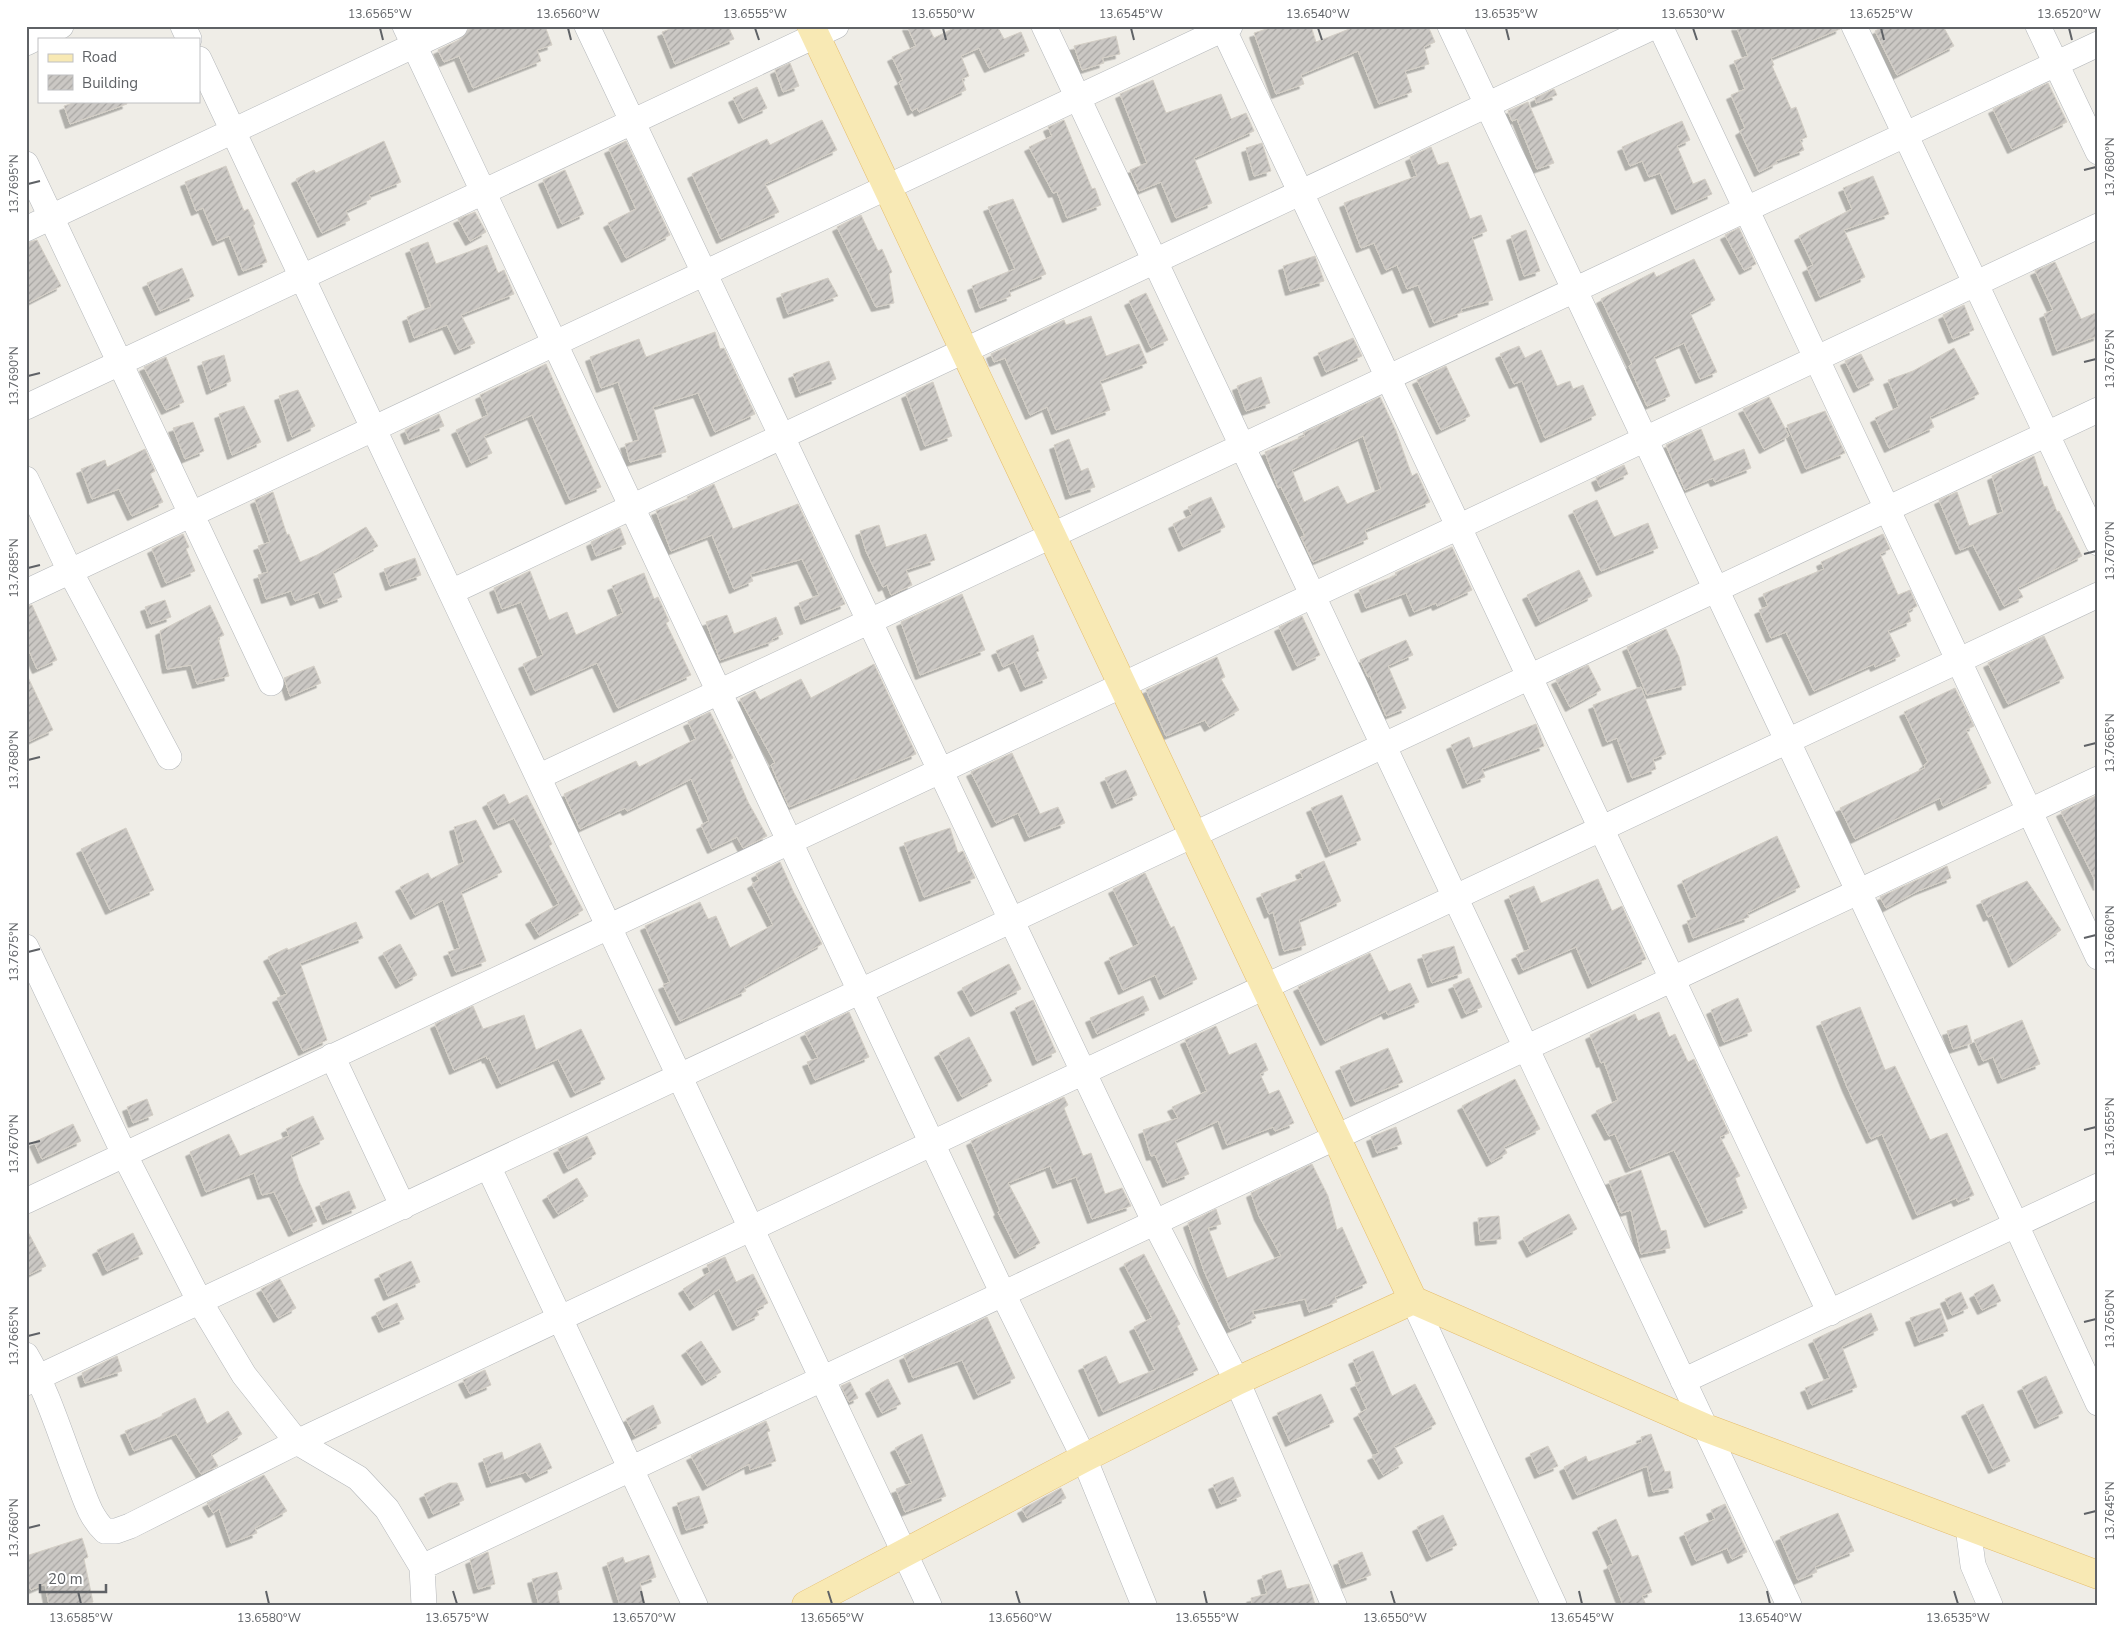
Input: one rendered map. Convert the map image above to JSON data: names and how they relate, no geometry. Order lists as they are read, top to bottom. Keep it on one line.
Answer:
{"legend":["Road","Building"],"scale_bar":"20 m","coordinates":["13.6565°W","13.6560°W","13.6555°W","13.6550°W","13.6545°W","13.6540°W","13.6535°W","13.6530°W","13.6525°W","13.6520°W","13.7680°N","13.7695°N","13.7675°N","13.7690°N","13.7670°N","13.7685°N","13.7665°N","13.7660°N","13.7655°N","13.7650°N","13.7645°N","13.6585°W","13.6580°W","13.6575°W","13.6570°W"]}
